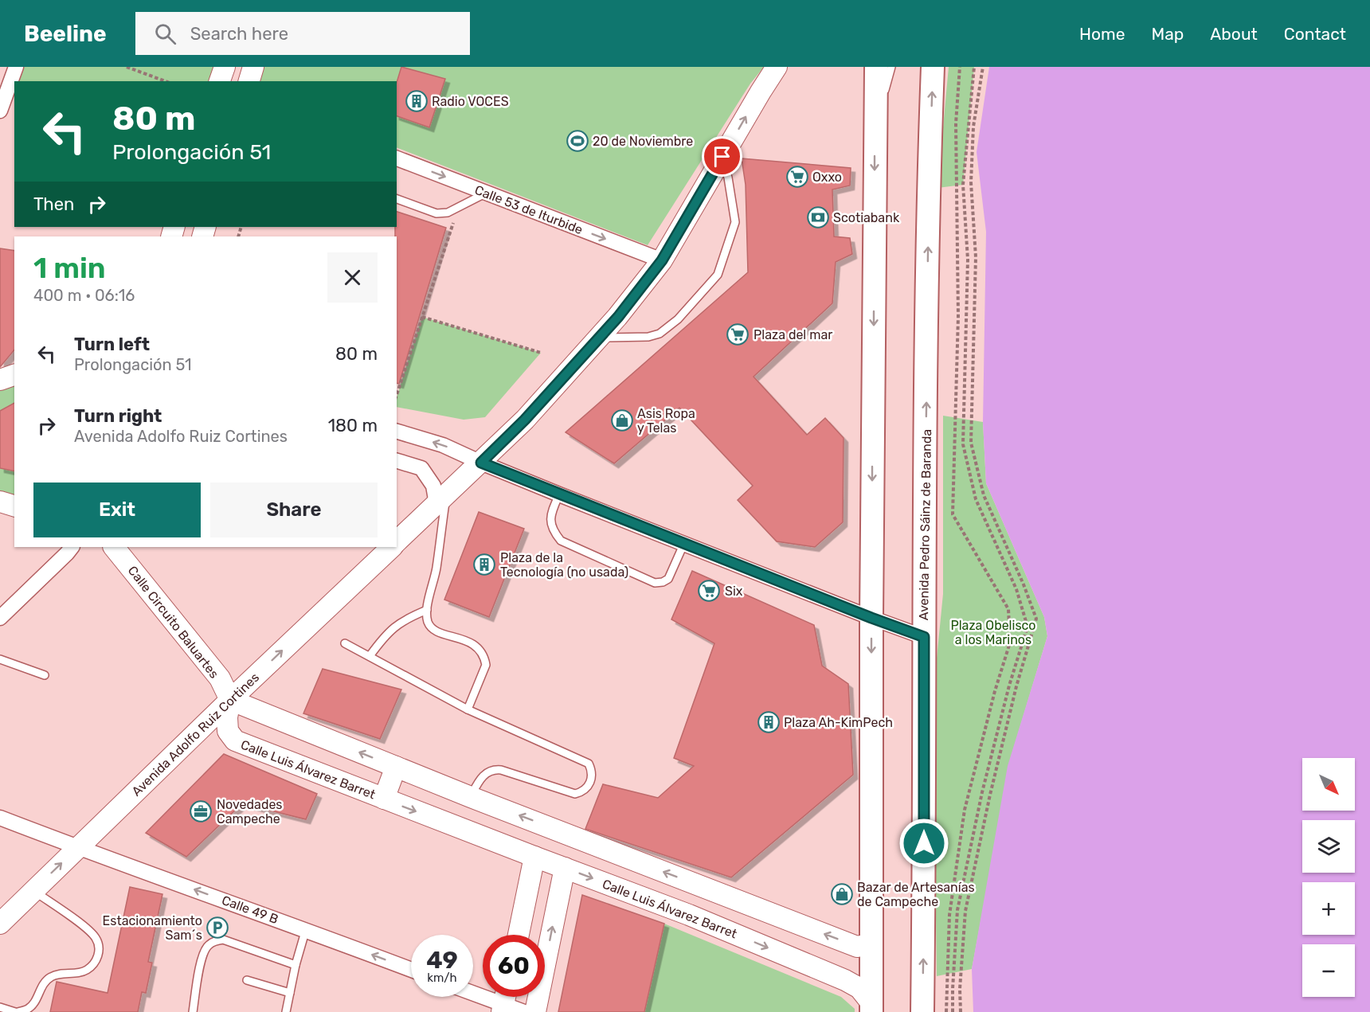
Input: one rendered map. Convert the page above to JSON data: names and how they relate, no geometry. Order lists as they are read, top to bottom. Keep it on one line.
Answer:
{"streets":{"main road":["Avenida Pedro Sáinz de Baranda","Calle Circuito Baluartes","Avenida Adolfo Ruiz Cortines","Calle Luis Álvarez Barret"],"street":["Calle 53 de Iturbide","Calle 49 B"]},"crossings":[["Calle Circuito Baluartes","Avenida Adolfo Ruiz Cortines"],["Calle Circuito Baluartes","Calle Luis Álvarez Barret"],["Avenida Adolfo Ruiz Cortines","Calle Luis Álvarez Barret"],["Avenida Adolfo Ruiz Cortines","Calle 49 B"]],"one_way":["Calle 53 de Iturbide","Avenida Adolfo Ruiz Cortines","Calle 49 B"],"parks":["Plaza Obelisco a los Marinos"],"places":{"building":["Radio VOCES","Plaza de la Tecnología (no usada)","Plaza Ah-KimPech"],"sports":["20 de Noviembre"],"supermarket":["Oxxo","Plaza del mar","Six"],"bank":["Scotiabank"],"shop":["Asis Ropa y Telas","Bazar de Artesanías de Campeche"],"office":["Novedades Campeche"],"parking":["Estacionamiento Sam´s"]},"north":"bottom right","page":{"header":"Beeline","search":"Search here","nav":["Home","Map","About","Contact"],"turn":["80 m","Prolongación 51"],"then":"Then","heading":["1 min","400 m · 06:16"],"list":[{"name":"Turn left","note":"Prolongación 51","value":"80 m"},{"name":"Turn right","note":"Avenida Adolfo Ruiz Cortines","value":"180 m"}],"buttons":["Exit","Share"],"map_buttons":["+","−"],"speed":"49 km/h","limit":"60"}}
